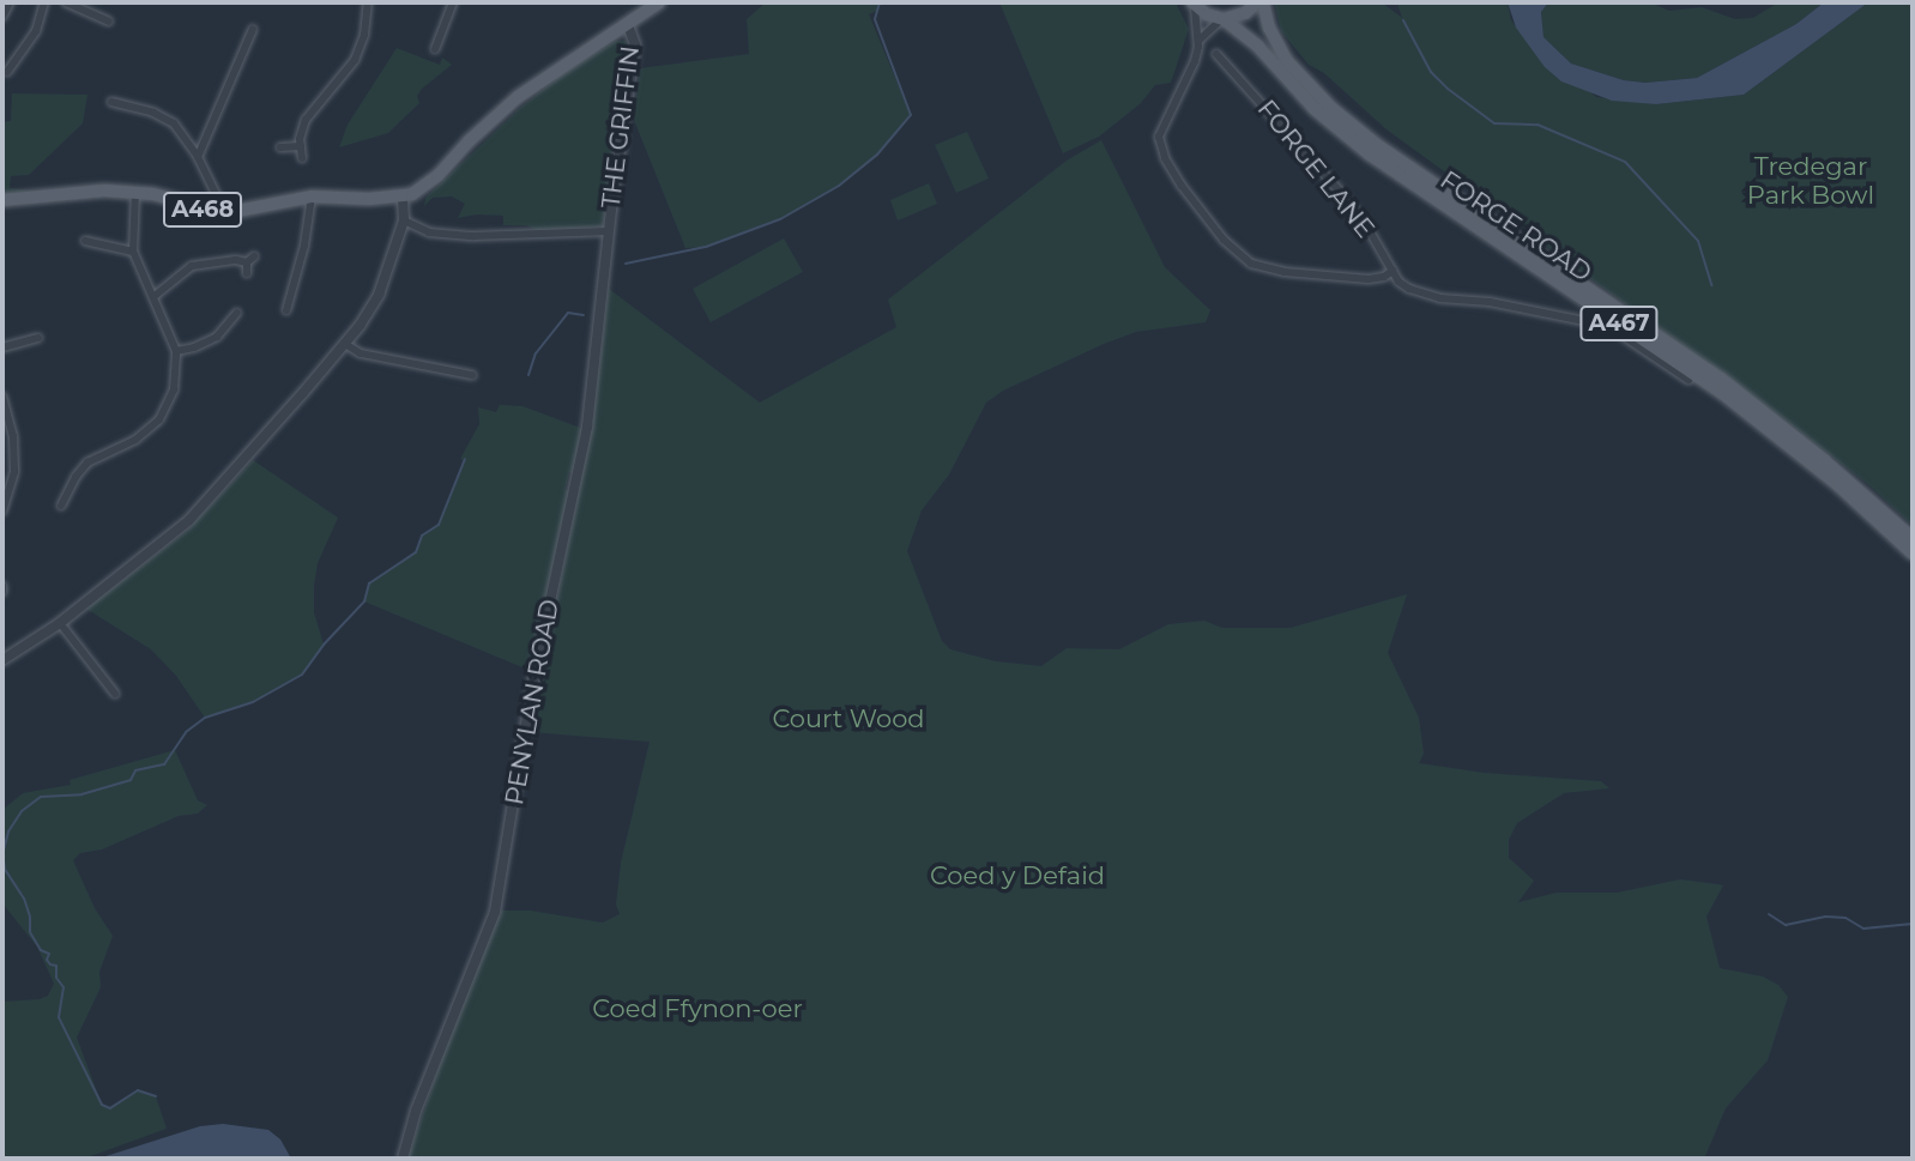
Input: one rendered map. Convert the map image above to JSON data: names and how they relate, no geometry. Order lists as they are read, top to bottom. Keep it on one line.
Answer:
{"streets":{"main road":["A468","FORGE ROAD","A467"],"street":["THE GRIFFIN","FORGE LANE","PENYLAN ROAD"]},"crossings":[["THE GRIFFIN","PENYLAN ROAD"]],"parks":["Tredegar Park Bowl","Court Wood","Coed y Defaid","Coed Ffynon-oer"]}
